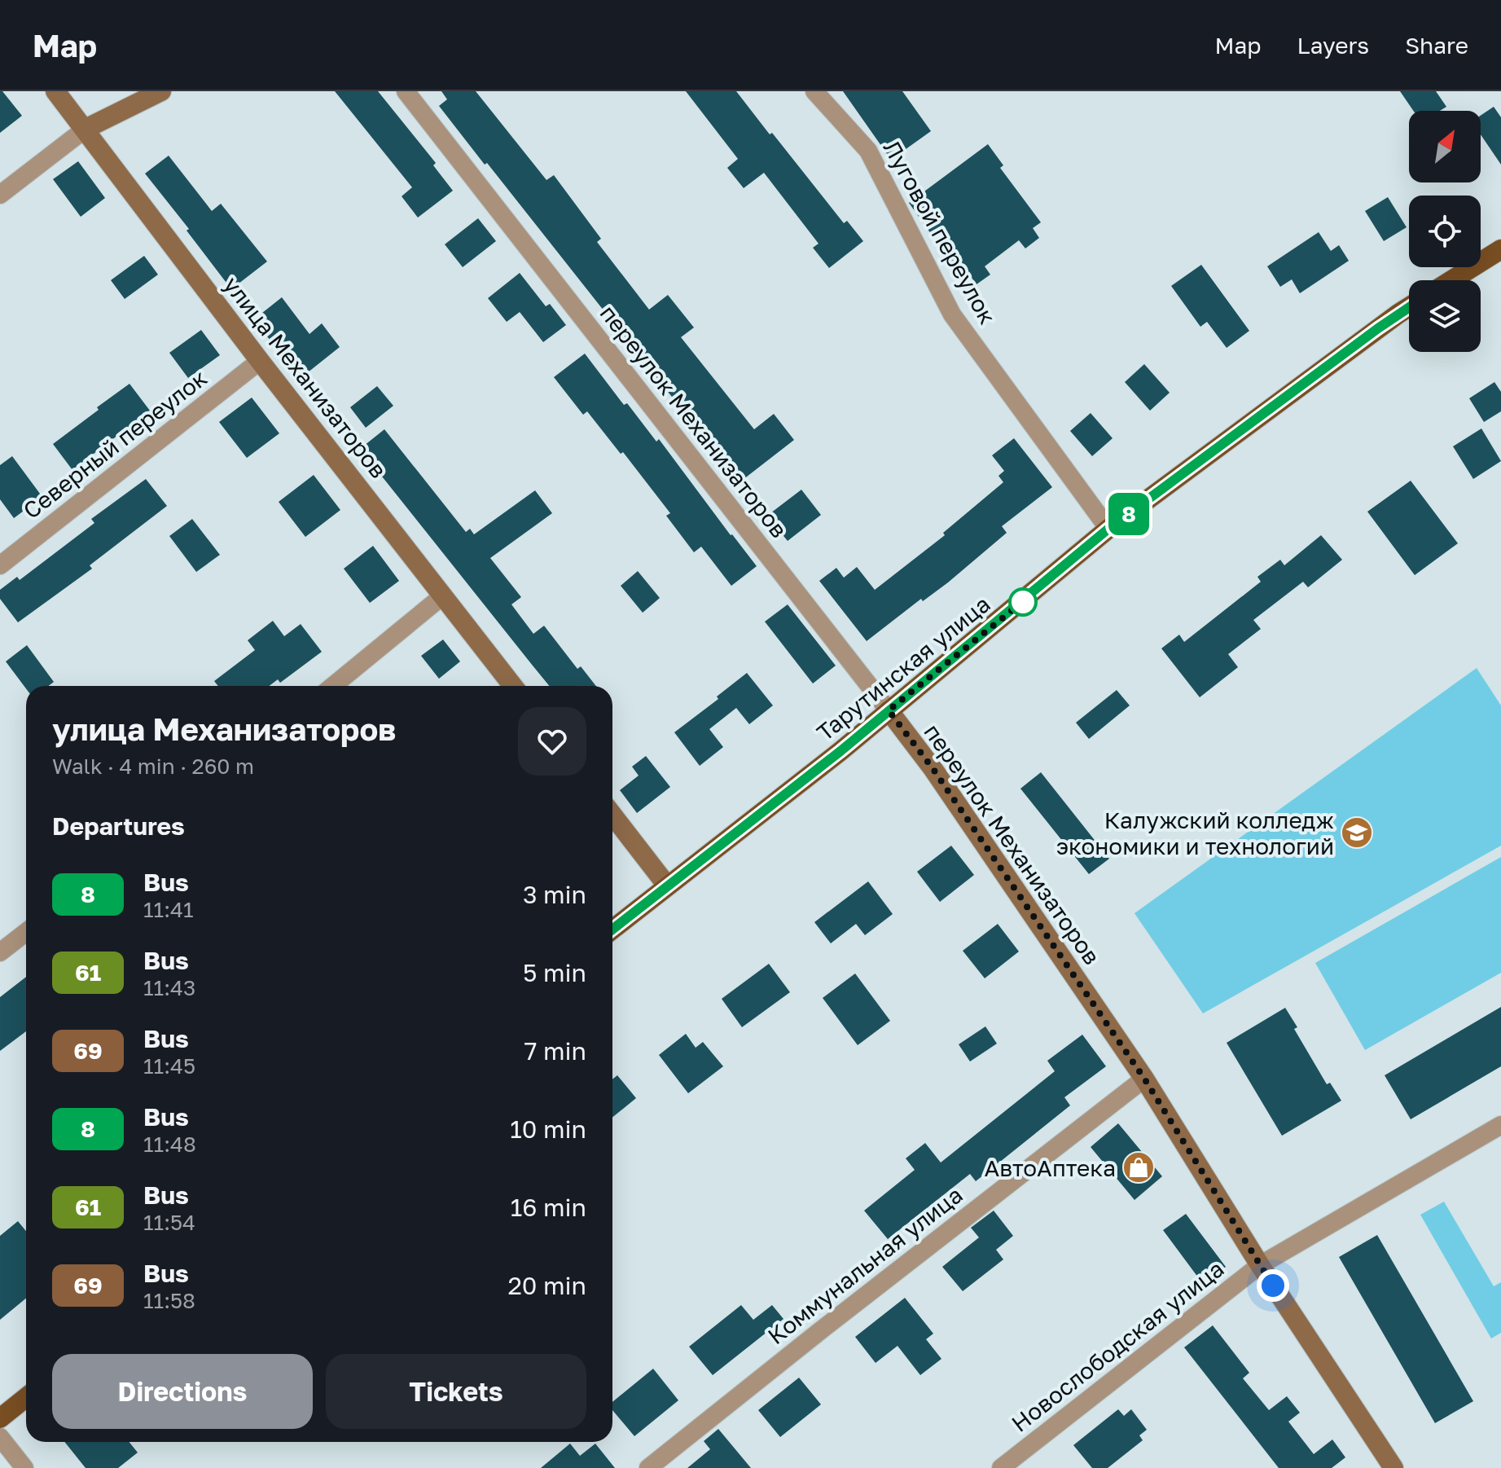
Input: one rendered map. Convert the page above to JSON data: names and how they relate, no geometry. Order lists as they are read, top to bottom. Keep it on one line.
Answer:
{"streets":{"main road":["Тарутинская улица"],"street":["Луговой переулок","улица Механизаторов","переулок Механизаторов","Северный переулок","Коммунальная улица","Новослободская улица"]},"crossings":[["Луговой переулок","Тарутинская улица"],["улица Механизаторов","Северный переулок"],["переулок Механизаторов","Тарутинская улица"],["переулок Механизаторов","Коммунальная улица"],["переулок Механизаторов","Новослободская улица"]],"places":{"school or university":["Калужский колледж экономики и технологий"],"shop":["АвтоАптека"]},"lines":["bus line 8"],"north":"top right","page":{"header":"Map","nav":["Map","Layers","Share"],"on_map":"8","heading":[["улица Механизаторов","Walk · 4 min · 260 m"],"Departures"],"list":[{"mark":"8","name":"Bus","note":"11:41","value":"3 min"},{"mark":"61","name":"Bus","note":"11:43","value":"5 min"},{"mark":"69","name":"Bus","note":"11:45","value":"7 min"},{"mark":"8","name":"Bus","note":"11:48","value":"10 min"},{"mark":"61","name":"Bus","note":"11:54","value":"16 min"},{"mark":"69","name":"Bus","note":"11:58","value":"20 min"}],"buttons":["Directions","Tickets"]}}
